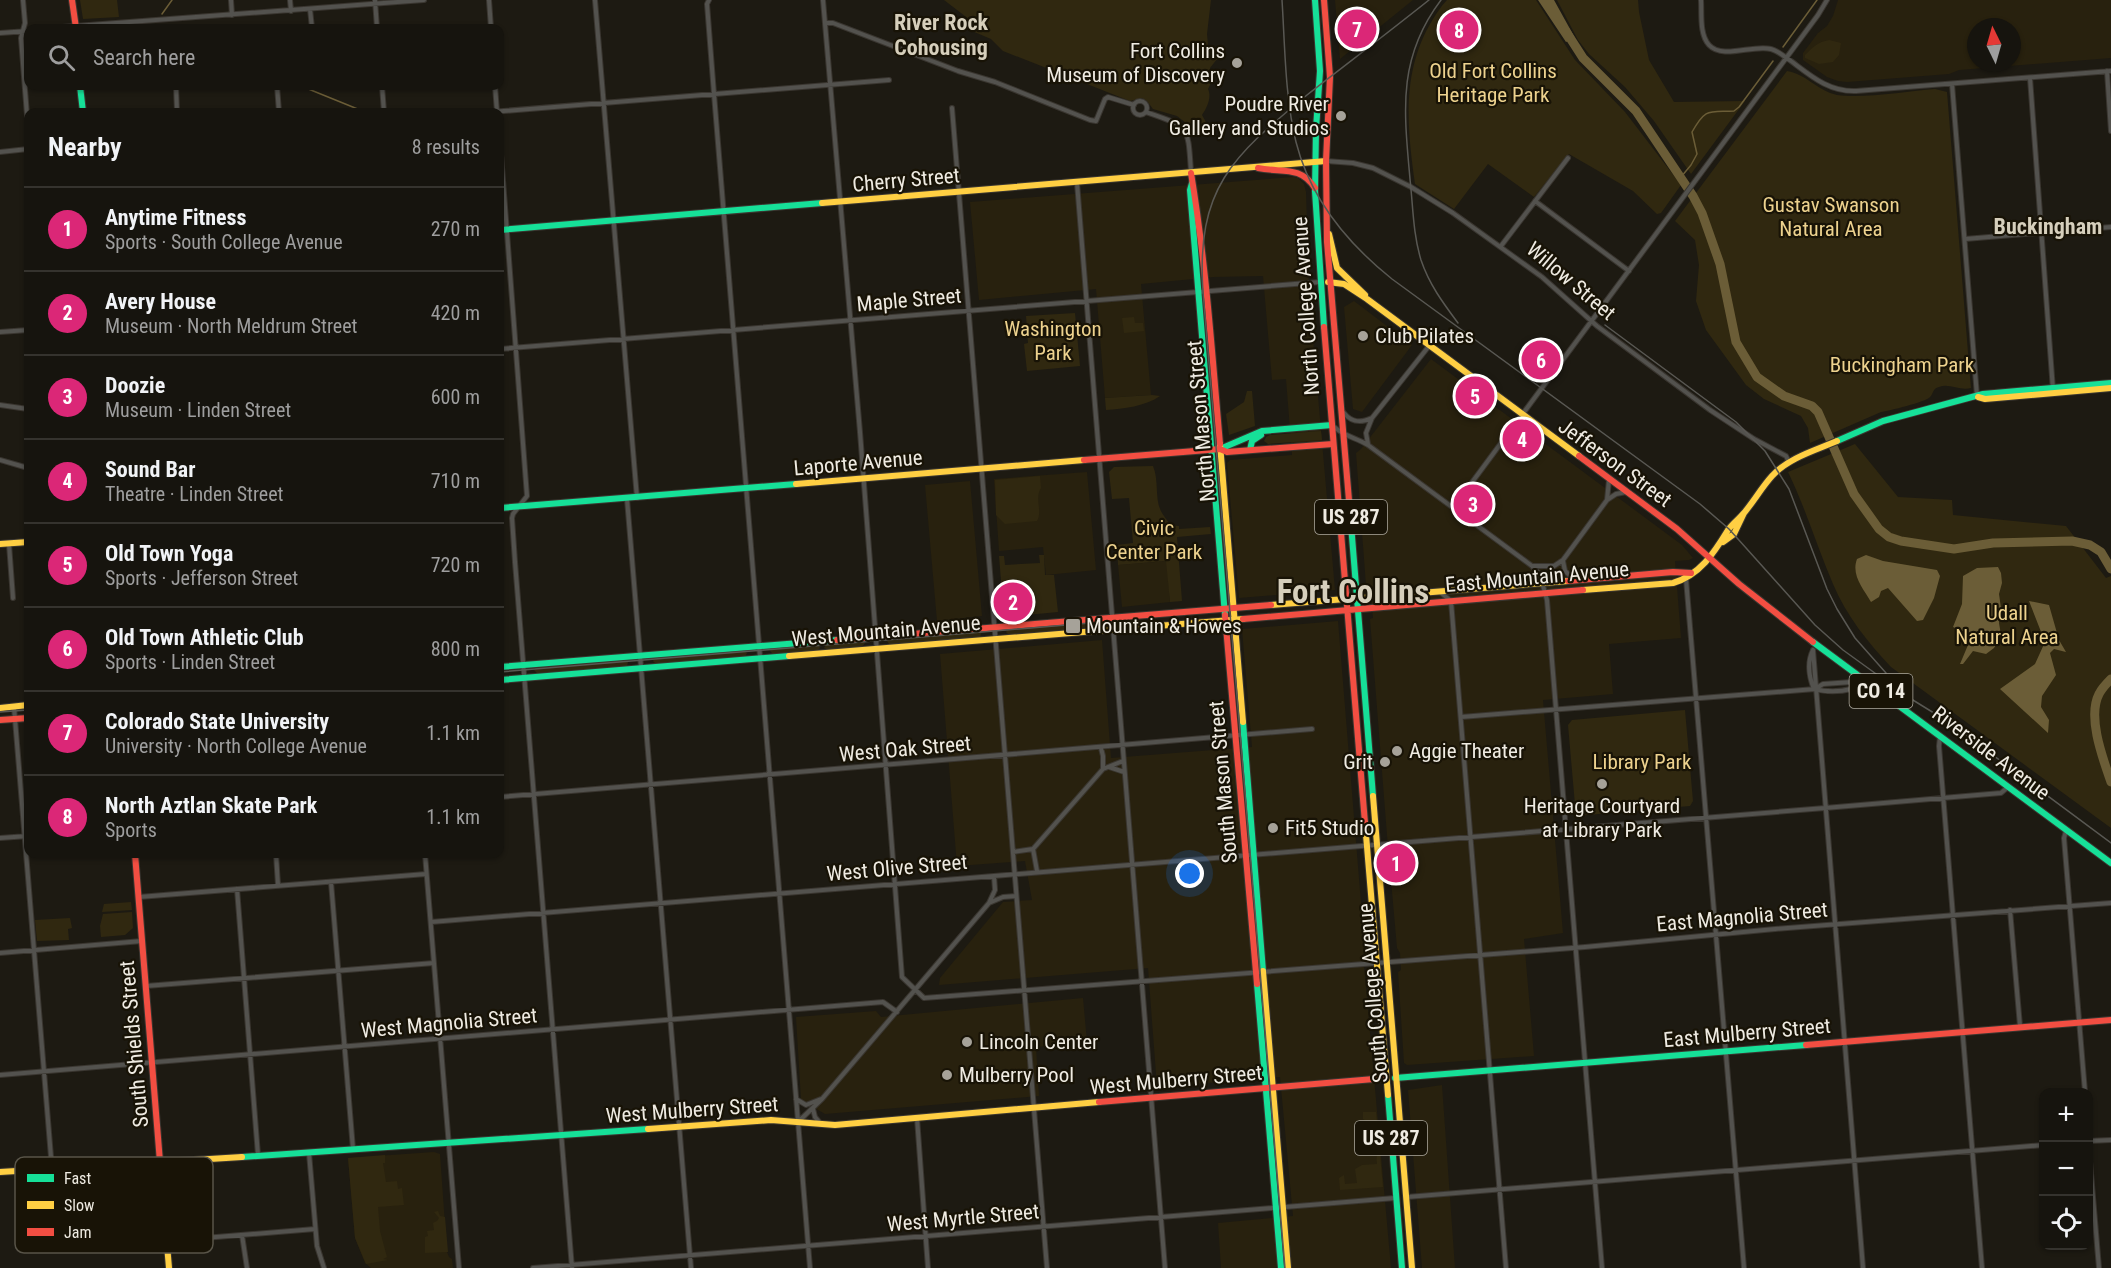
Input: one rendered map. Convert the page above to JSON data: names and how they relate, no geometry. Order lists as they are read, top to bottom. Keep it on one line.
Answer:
{"streets":{"main road":["Cherry Street","Willow Street","North College Avenue","North Mason Street","Laporte Avenue","Jefferson Street","US 287","East Mountain Avenue","West Mountain Avenue","CO 14","Riverside Avenue","South Mason Street","South College Avenue","East Mulberry Street","South Shields Street","West Mulberry Street"],"street":["Maple Street","West Oak Street","West Olive Street","East Magnolia Street","West Magnolia Street","West Myrtle Street"]},"crossings":[["Cherry Street","Willow Street"],["Cherry Street","North College Avenue"],["Willow Street","North College Avenue"],["Willow Street","East Mountain Avenue"],["Maple Street","North College Avenue"],["Maple Street","North Mason Street"],["Maple Street","Jefferson Street"],["Maple Street","South Mason Street"],["North College Avenue","Laporte Avenue"],["North College Avenue","Jefferson Street"],["North College Avenue","East Mountain Avenue"],["North College Avenue","West Mountain Avenue"],["North College Avenue","CO 14"],["North College Avenue","South College Avenue"],["North Mason Street","Laporte Avenue"],["North Mason Street","West Mountain Avenue"],["North Mason Street","South Mason Street"],["Laporte Avenue","South Mason Street"],["Jefferson Street","East Mountain Avenue"],["Jefferson Street","CO 14"],["Jefferson Street","Riverside Avenue"],["East Mountain Avenue","West Mountain Avenue"],["East Mountain Avenue","Riverside Avenue"],["East Mountain Avenue","South College Avenue"],["West Mountain Avenue","South Mason Street"],["West Mountain Avenue","South College Avenue"],["West Oak Street","South Mason Street"],["Riverside Avenue","West Olive Street"],["South Mason Street","West Olive Street"],["South Mason Street","West Mulberry Street"],["South Mason Street","West Myrtle Street"],["West Olive Street","South College Avenue"],["East Magnolia Street","South College Avenue"],["South College Avenue","East Mulberry Street"],["South College Avenue","West Mulberry Street"],["South College Avenue","West Myrtle Street"],["West Magnolia Street","South Shields Street"],["East Mulberry Street","West Mulberry Street"]],"districts":["River Rock Cohousing","Buckingham","Fort Collins"],"parks":["Old Fort Collins Heritage Park","Gustav Swanson Natural Area","Washington Park","Buckingham Park","Civic Center Park","Udall Natural Area","Library Park"],"places":{"other":["Fort Collins Museum of Discovery","Poudre River Gallery and Studios","Club Pilates","Aggie Theater","Grit","Heritage Courtyard at Library Park","Fit5 Studio","Lincoln Center","Mulberry Pool"],"transit":["Mountain & Howes"]},"legend":["Fast","Slow","Jam"],"north":"top","page":{"pins":["7","8","6","5","4","3","2","1"],"search":"Search here","heading":["Nearby","8 results"],"list":[{"mark":"1","name":"Anytime Fitness","note":"Sports · South College Avenue","value":"270 m"},{"mark":"2","name":"Avery House","note":"Museum · North Meldrum Street","value":"420 m"},{"mark":"3","name":"Doozie","note":"Museum · Linden Street","value":"600 m"},{"mark":"4","name":"Sound Bar","note":"Theatre · Linden Street","value":"710 m"},{"mark":"5","name":"Old Town Yoga","note":"Sports · Jefferson Street","value":"720 m"},{"mark":"6","name":"Old Town Athletic Club","note":"Sports · Linden Street","value":"800 m"},{"mark":"7","name":"Colorado State University","note":"University · North College Avenue","value":"1.1 km"},{"mark":"8","name":"North Aztlan Skate Park","note":"Sports","value":"1.1 km"}],"map_buttons":["+","−"]}}
